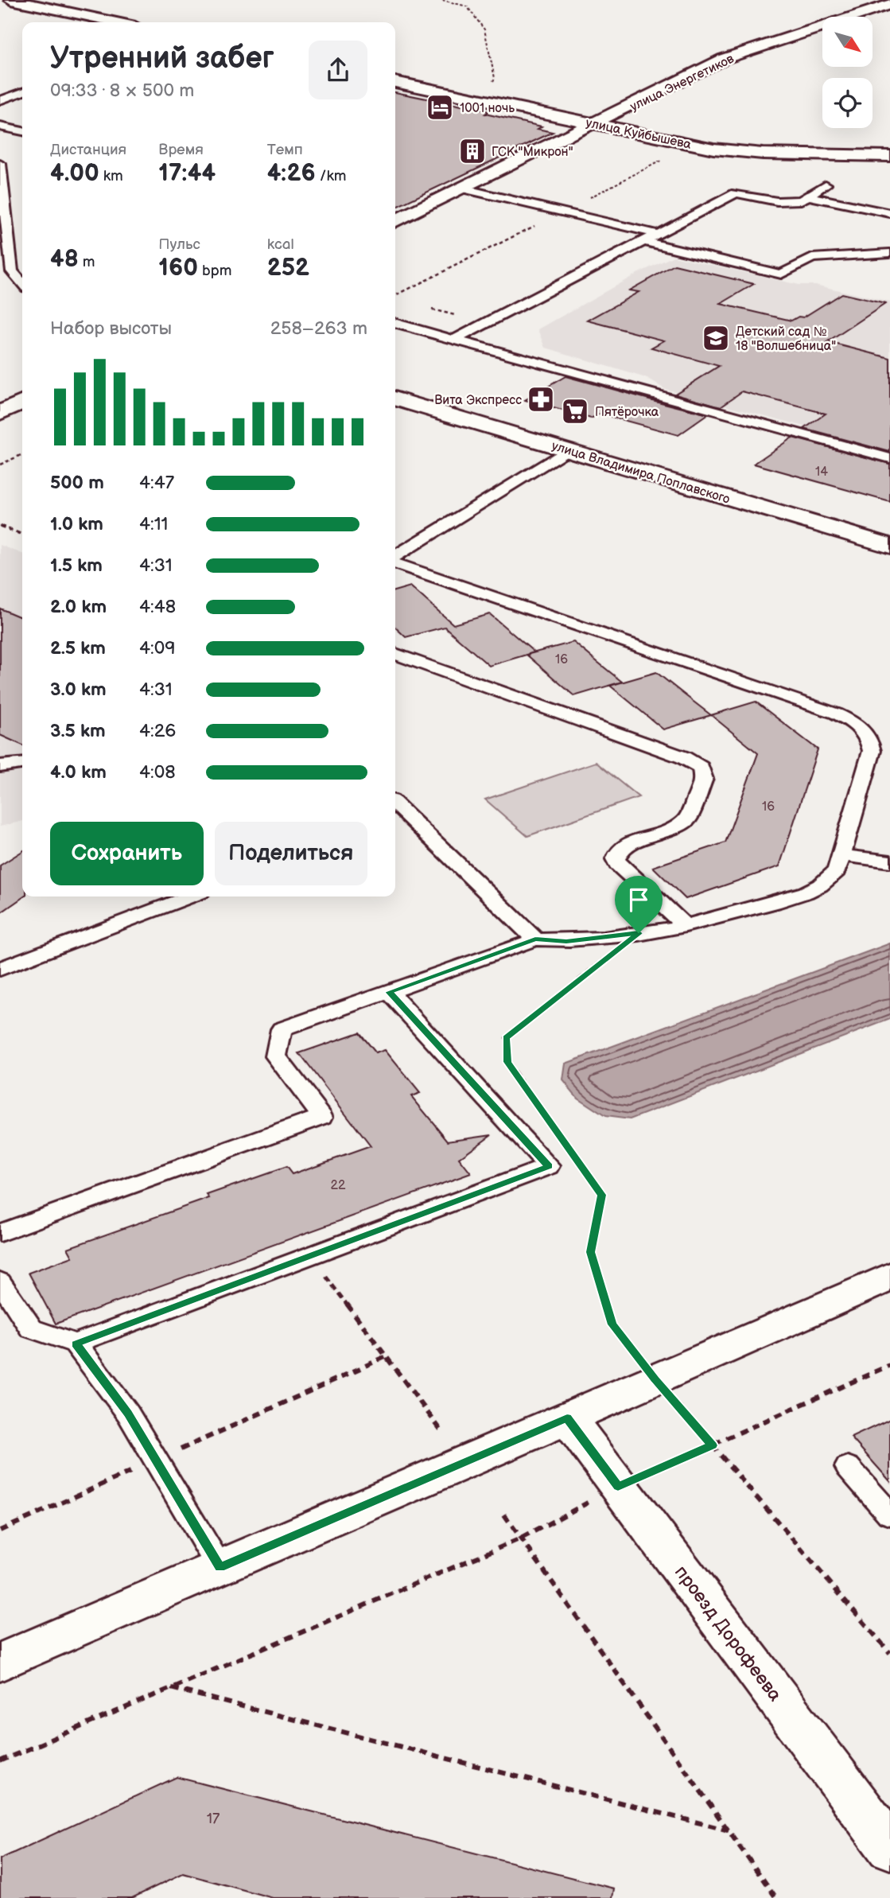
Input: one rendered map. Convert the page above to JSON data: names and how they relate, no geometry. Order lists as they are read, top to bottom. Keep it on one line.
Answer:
{"streets":{"street":["улица Энергетиков","улица Куйбышева","улица Владимира Поплавского","проезд Дорофеева"]},"crossings":[["улица Энергетиков","улица Куйбышева"]],"places":{"hotel":["1001 ночь"],"building":["ГСК \"Микрон\""],"school or university":["Детский сад № 18 \"Волшебница\""],"pharmacy":["Вита Экспресс"],"supermarket":["Пятёрочка"]},"house_numbers":["14","16","16","22","17"],"north":"bottom right","page":{"heading":["Утренний забег","09:33 · 8 × 500 m"],"stats":[["Дистанция","4.00 km"],["Время","17:44"],["Темп","4:26 /km"],["48 m"],["Пульс","160 bpm"],["kcal","252"]],"chart":["Набор высоты","258–263 m"],"list":[{"name":"500 m","note":"4:47"},{"name":"1.0 km","note":"4:11"},{"name":"1.5 km","note":"4:31"},{"name":"2.0 km","note":"4:48"},{"name":"2.5 km","note":"4:09"},{"name":"3.0 km","note":"4:31"},{"name":"3.5 km","note":"4:26"},{"name":"4.0 km","note":"4:08"}],"buttons":["Сохранить","Поделиться"]}}
